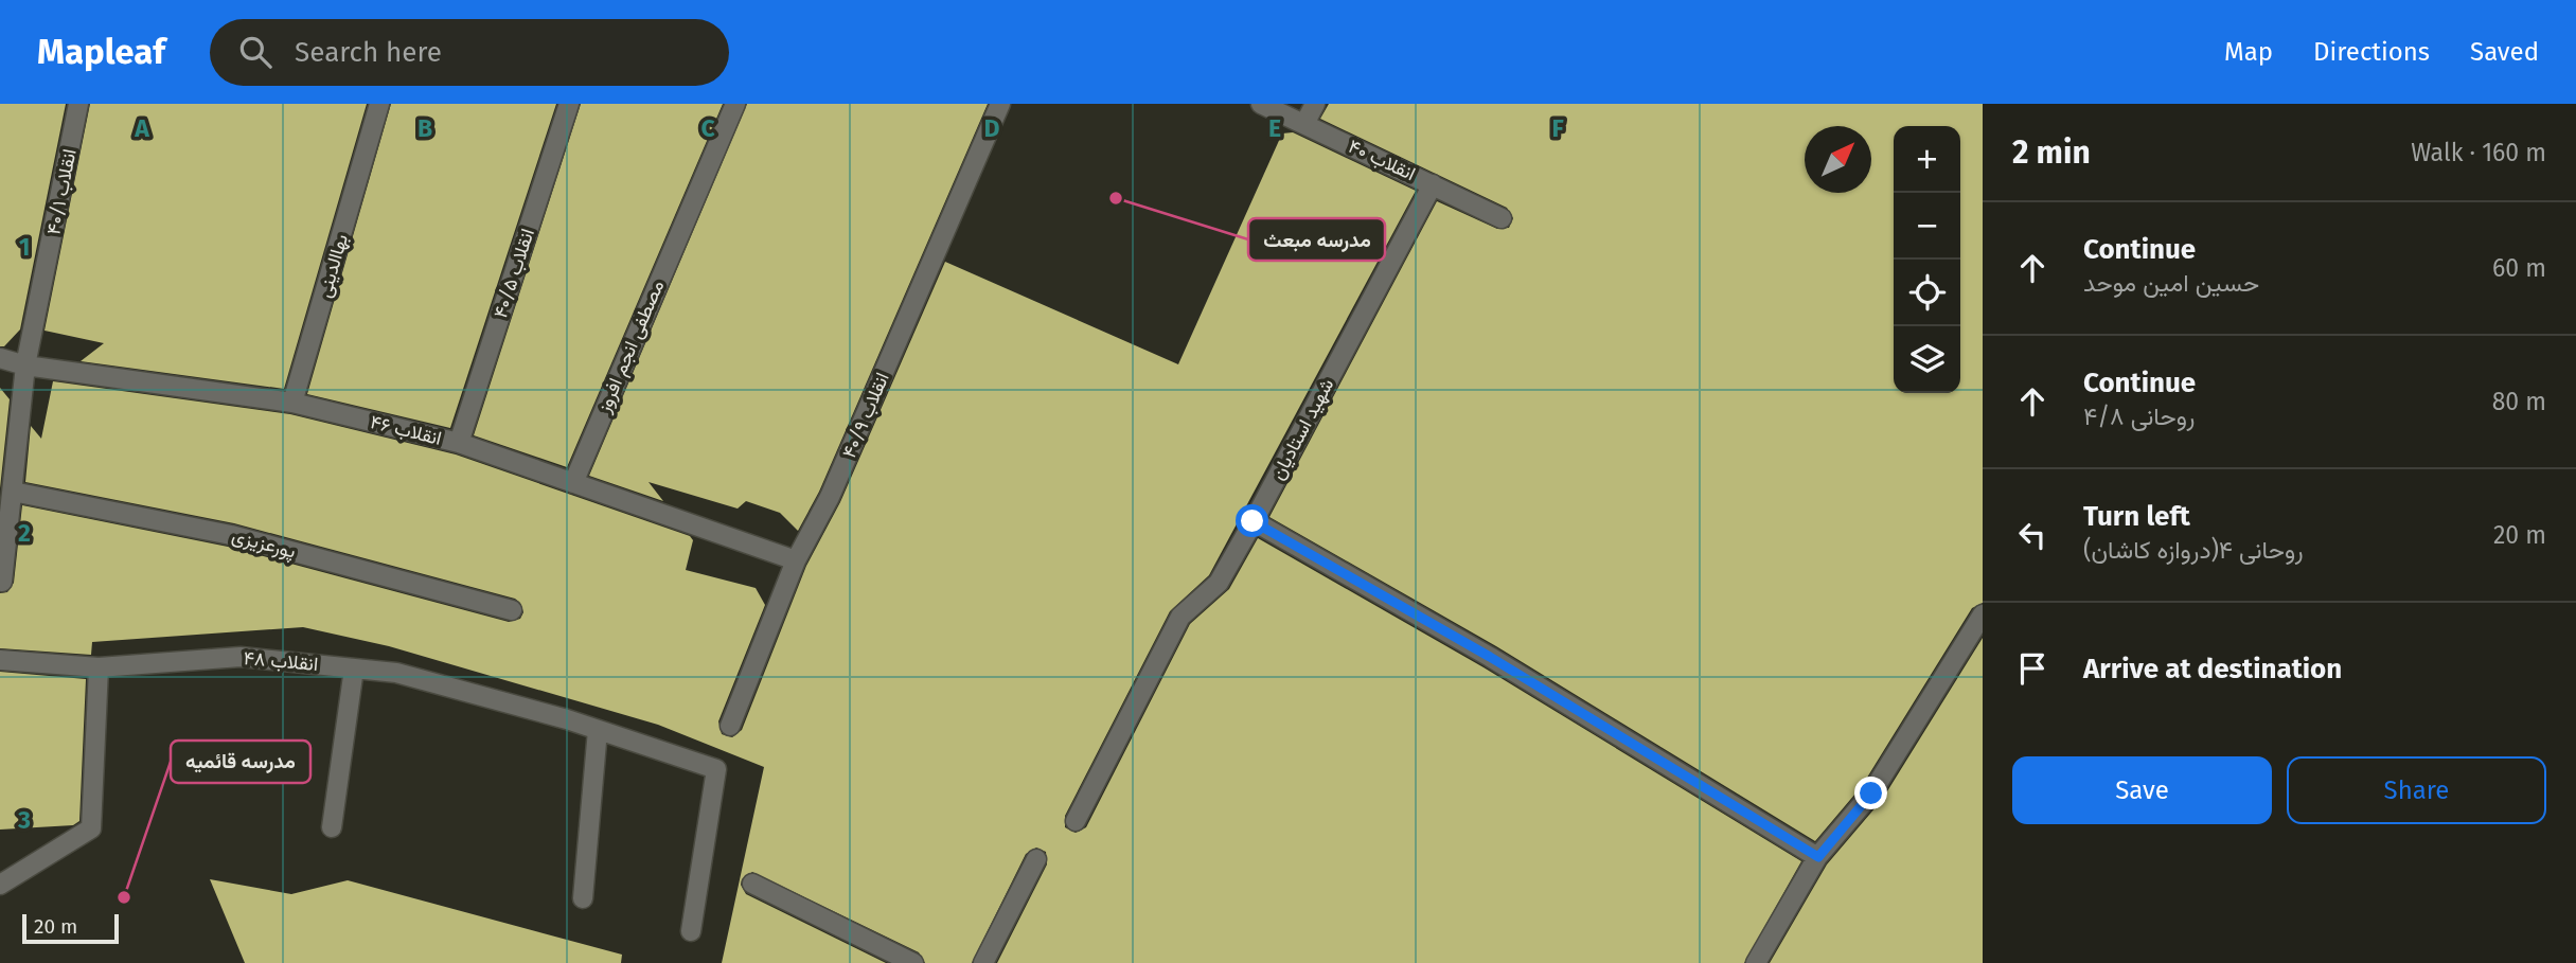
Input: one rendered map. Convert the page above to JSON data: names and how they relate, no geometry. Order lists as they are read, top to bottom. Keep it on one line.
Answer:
{"streets":{"street":["انقلاب ۴۰","انقلاب ۴۰/۱","بهاالدینی","انقلاب ۴۰/۵","مصطفی انجم افروز","انقلاب ۴۰/۹","شهید استادیان","انقلاب ۴۶","پورعزیزی","انقلاب ۴۸"]},"crossings":[["انقلاب ۴۰","شهید استادیان"],["انقلاب ۴۰/۱","انقلاب ۴۶"],["بهاالدینی","انقلاب ۴۶"],["انقلاب ۴۰/۵","انقلاب ۴۶"],["مصطفی انجم افروز","انقلاب ۴۶"],["انقلاب ۴۰/۹","انقلاب ۴۶"]],"places":["مدرسه مبعث","مدرسه قائمیه"],"scale_bar":"20 m","north":"top right","page":{"header":"Mapleaf","search":"Search here","nav":["Map","Directions","Saved"],"heading":["2 min","Walk · 160 m"],"map_buttons":["+","−"],"list":[["Continue","حسین امین موحد","60 m"],["Continue","روحانی ۴/۸","80 m"],["Turn left","روحانی ۴(دروازه کاشان)","20 m"],"Arrive at destination"],"buttons":["Save","Share"],"scale":"20 m"},"grid":{"columns":["A","B","C","D","E","F"],"rows":["1","2","3"]}}
